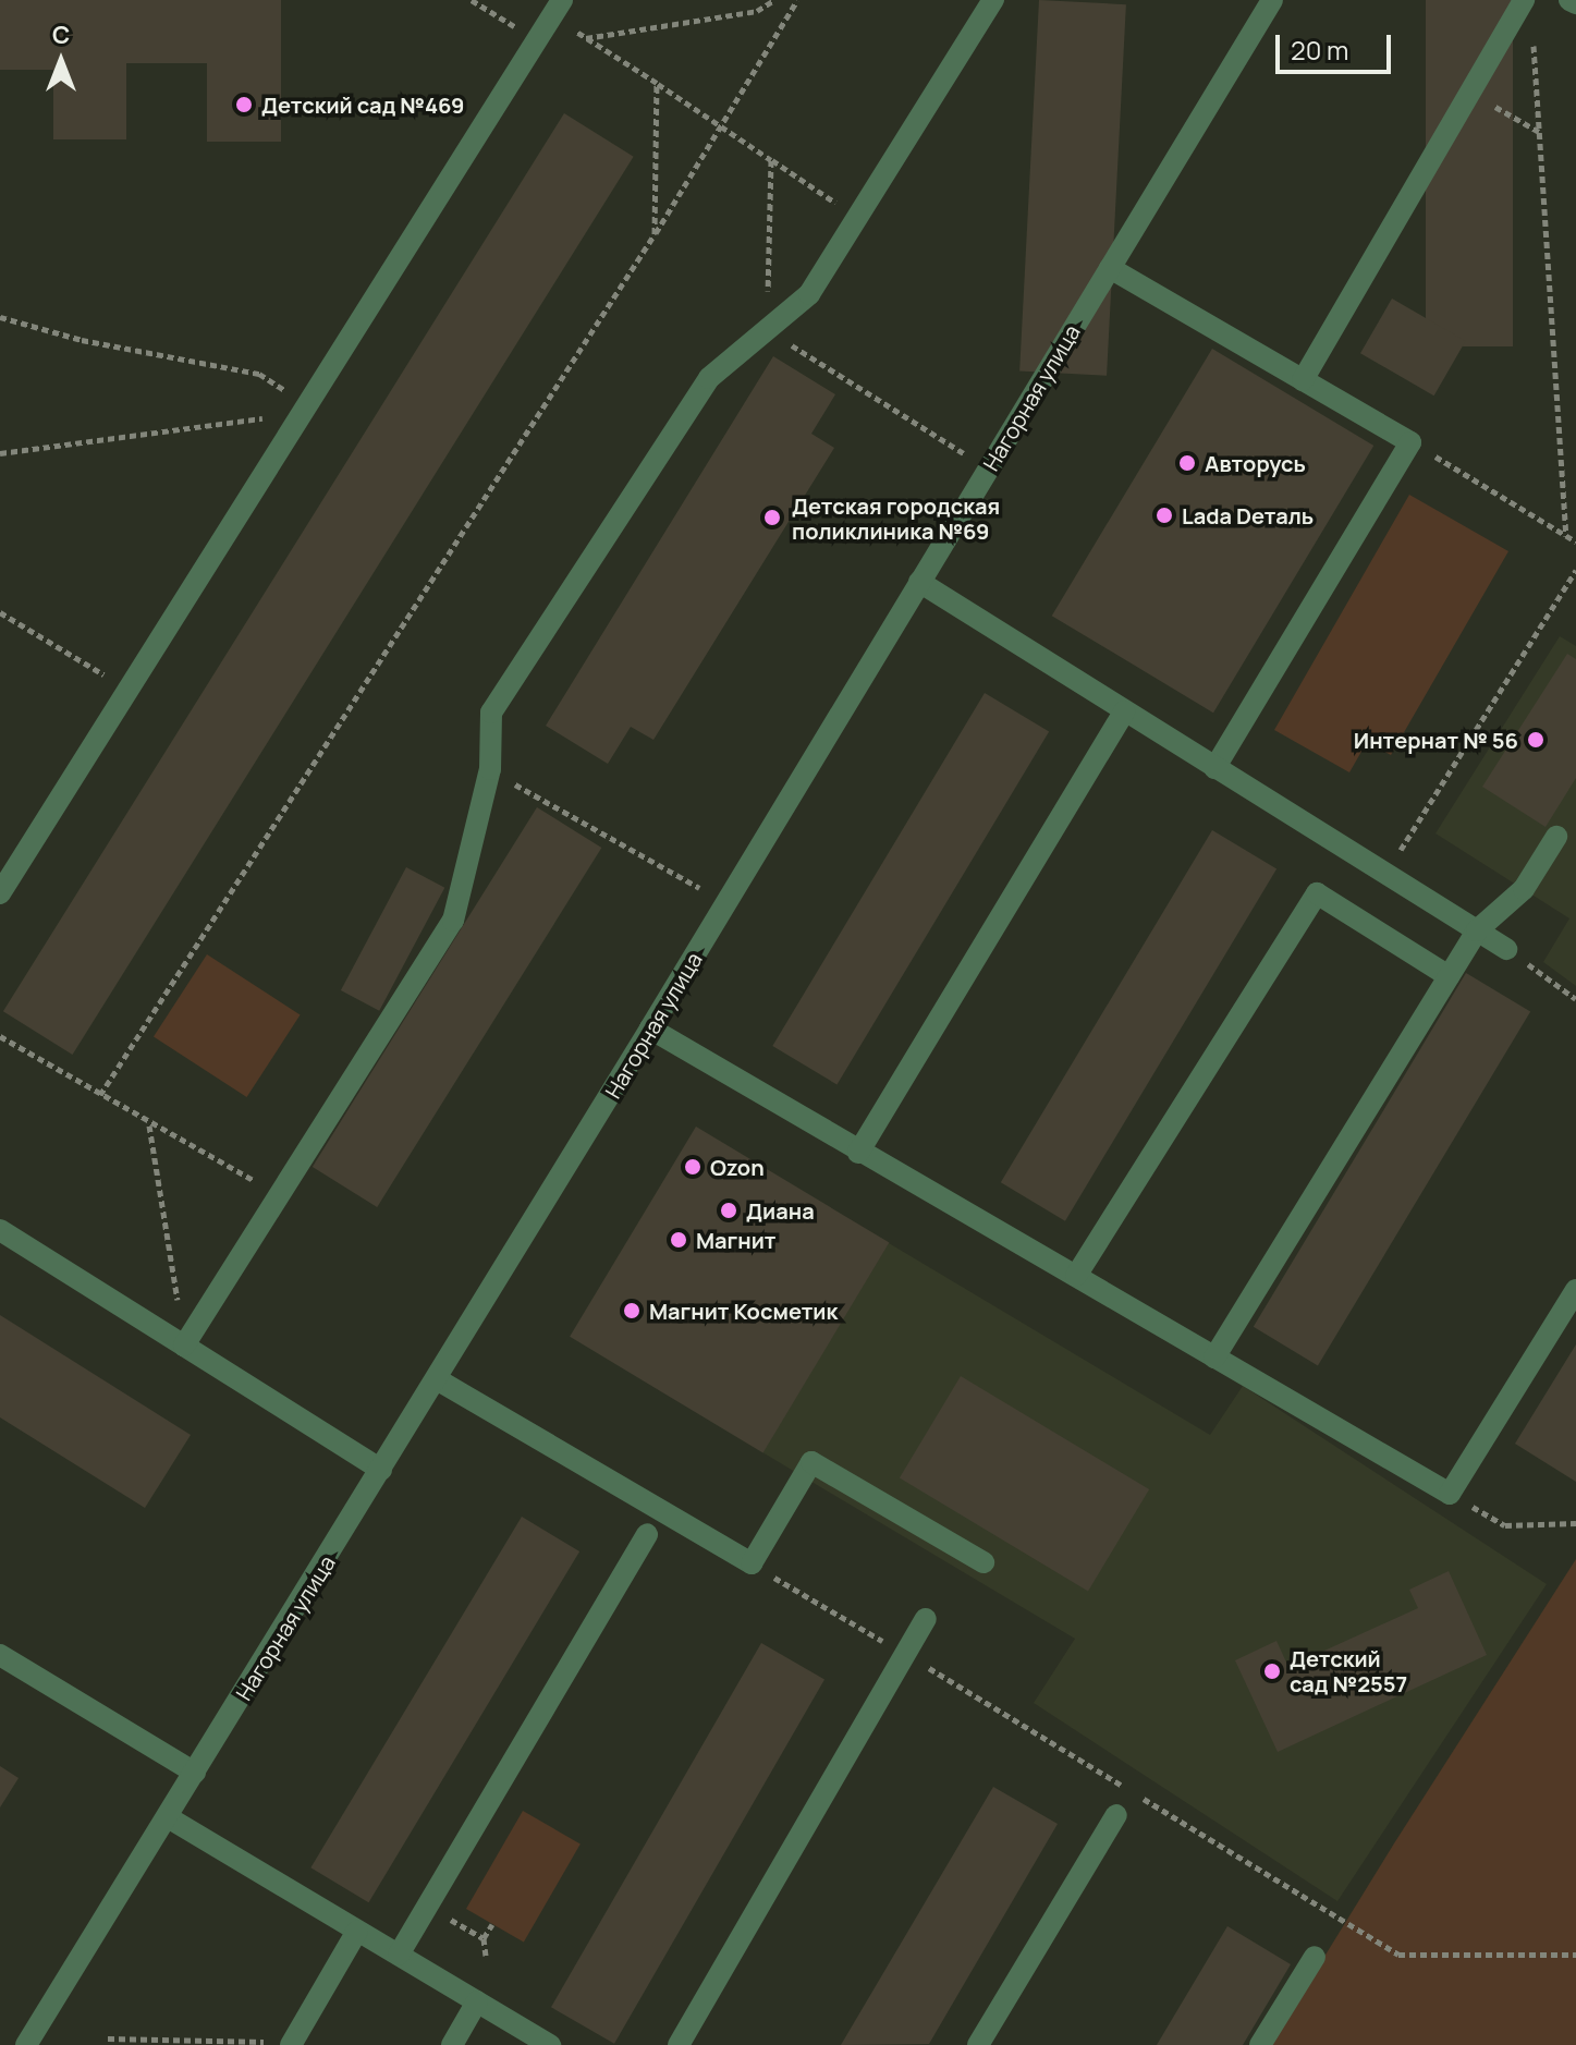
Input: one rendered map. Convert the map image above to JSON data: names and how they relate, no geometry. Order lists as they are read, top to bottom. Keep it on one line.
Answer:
{"streets":{"street":["Нагорная улица"]},"places":["Детский сад №469","Авторусь","Lada Dеталь","Детская городская поликлиника №69","Интернат № 56","Ozon","Диана","Магнит","Магнит Косметик","Детский сад №2557"],"scale_bar":"20 m","north":"top"}
